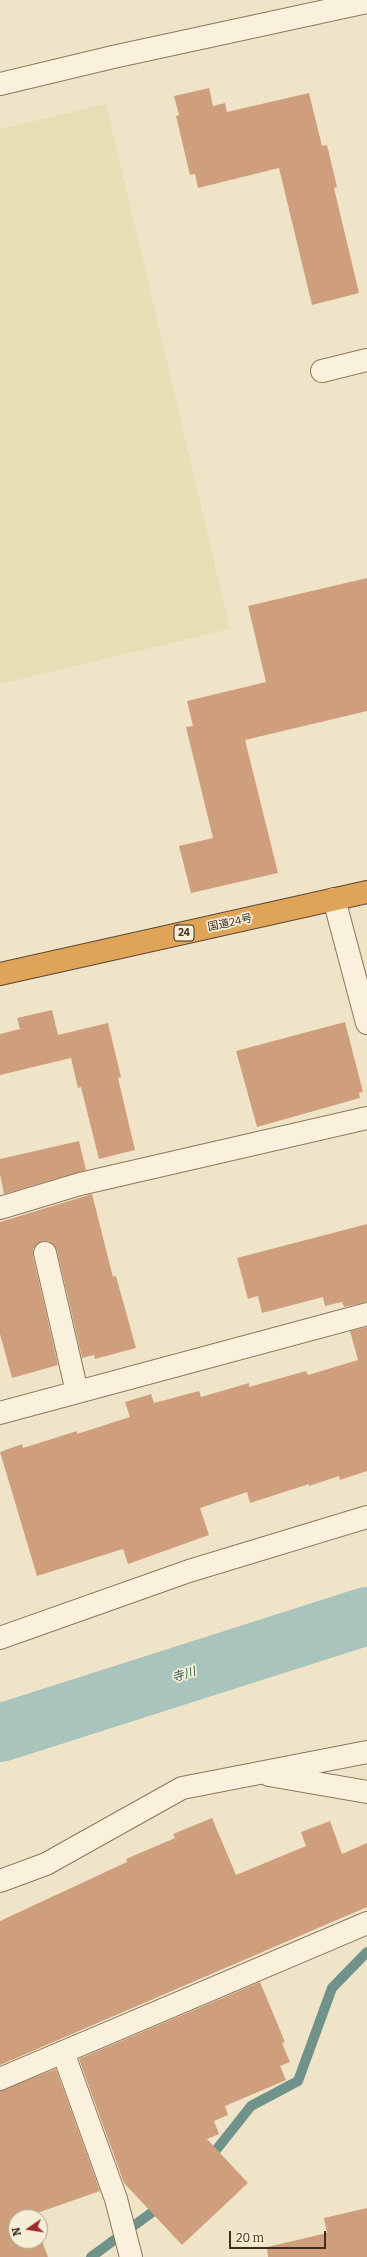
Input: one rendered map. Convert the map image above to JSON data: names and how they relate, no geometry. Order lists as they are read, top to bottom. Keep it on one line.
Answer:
{"streets":{"highway":["国道24号","24"]},"water":["寺川"],"scale_bar":"20 m","north":"left"}
